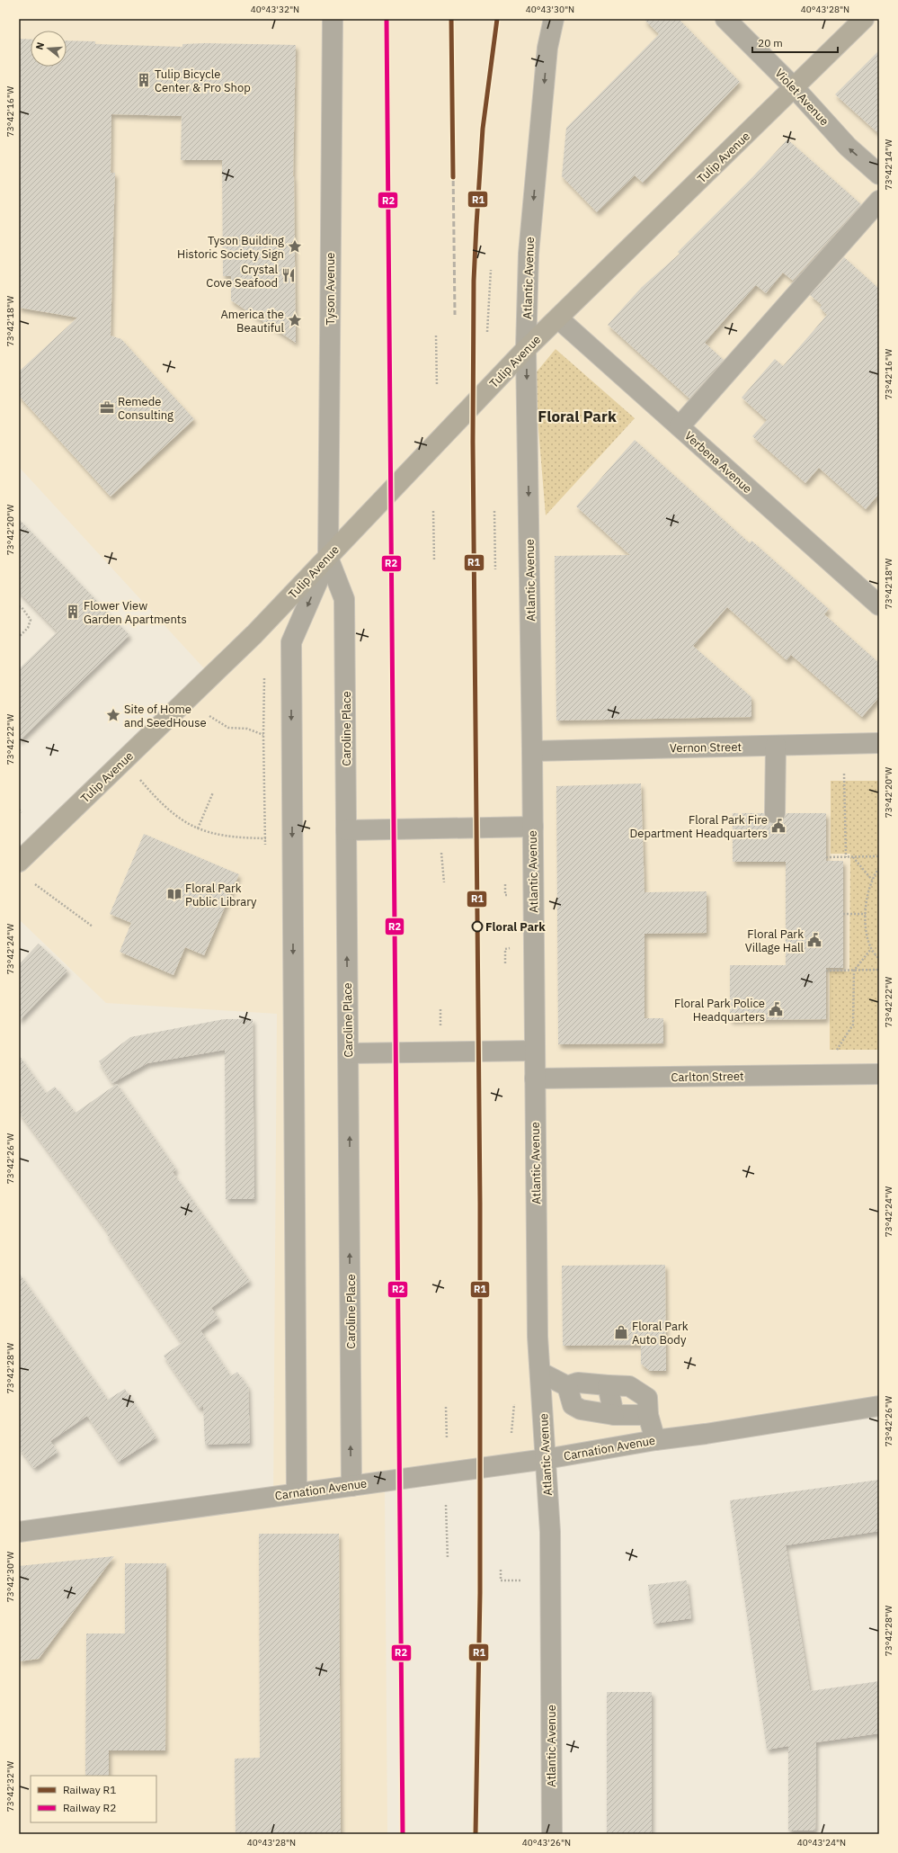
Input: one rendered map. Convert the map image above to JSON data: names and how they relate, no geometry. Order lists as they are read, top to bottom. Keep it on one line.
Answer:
{"streets":{"main road":["Tulip Avenue"],"street":["Violet Avenue","Atlantic Avenue","Tyson Avenue","Verbena Avenue","Caroline Place","Vernon Street","Carlton Street","Carnation Avenue"]},"crossings":[["Violet Avenue","Tulip Avenue"],["Tulip Avenue","Atlantic Avenue"],["Tulip Avenue","Tyson Avenue"],["Tulip Avenue","Verbena Avenue"],["Tulip Avenue","Caroline Place"],["Atlantic Avenue","Vernon Street"],["Atlantic Avenue","Carlton Street"],["Atlantic Avenue","Carnation Avenue"],["Tyson Avenue","Caroline Place"],["Caroline Place","Carnation Avenue"]],"one_way":["Violet Avenue","Atlantic Avenue"],"districts":["Floral Park"],"places":{"building":["Tulip Bicycle Center & Pro Shop","Flower View Garden Apartments"],"place":["Tyson Building Historic Society Sign","America the Beautiful","Site of Home and SeedHouse"],"restaurant":["Crystal Cove Seafood"],"office":["Remede Consulting"],"public building":["Floral Park Fire Department Headquarters","Floral Park Village Hall","Floral Park Police Headquarters"],"library":["Floral Park Public Library"],"other":["Floral Park"],"shop":["Floral Park Auto Body"]},"lines":["rail line R1","rail line R2"],"legend":["Railway R1","Railway R2"],"scale_bar":"20 m","north":"left","coordinates":["40°43'32\"N","40°43'30\"N","40°43'28\"N","73°42'16\"W","73°42'14\"W","73°42'18\"W","73°42'20\"W","73°42'22\"W","73°42'24\"W","73°42'26\"W","73°42'28\"W","73°42'30\"W","73°42'32\"W","40°43'26\"N","40°43'24\"N"]}
